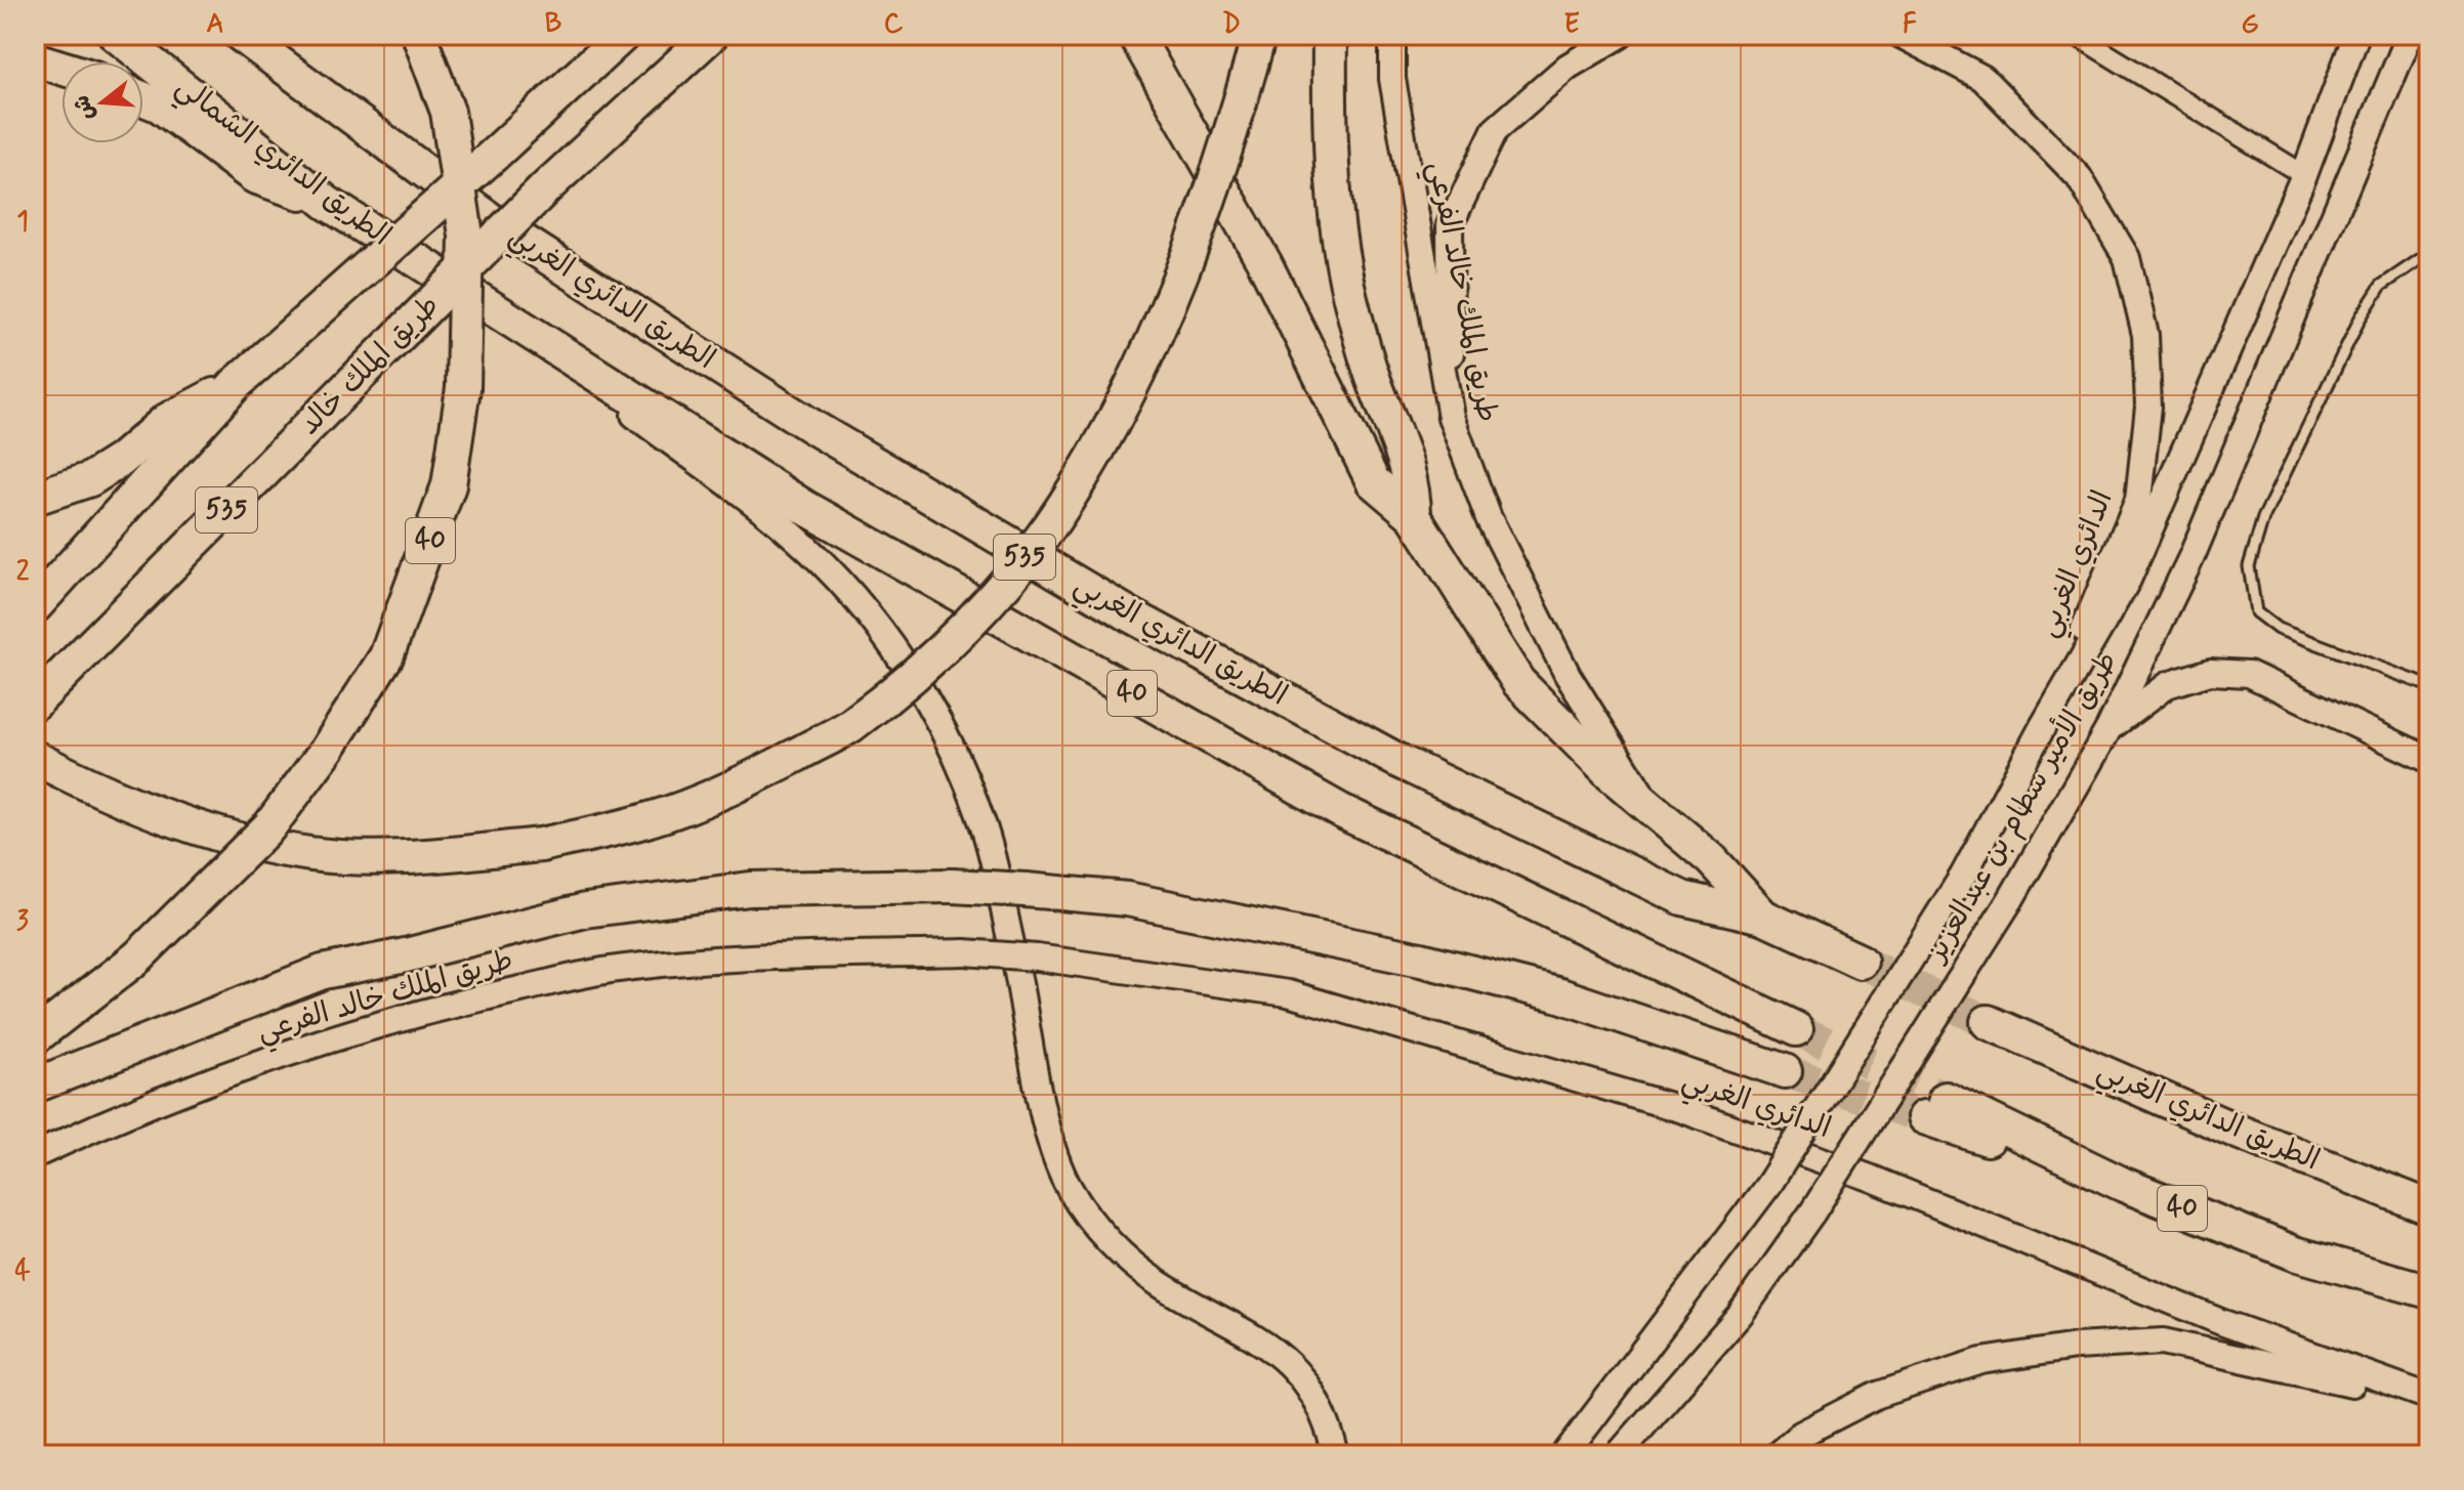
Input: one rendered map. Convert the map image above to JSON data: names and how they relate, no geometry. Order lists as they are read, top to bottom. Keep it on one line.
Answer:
{"streets":{"highway":["الطريق الدائري الشمالي","الطريق الدائري الغربي","طريق الملك خالد","535","40"],"street":["طريق الملك خالد الفرعي","الدائري الغربي","طريق الأمير سطام بن عبدالعزيز"]},"crossings":[["الطريق الدائري الشمالي","40"],["طريق الملك خالد الفرعي","الدائري الغربي"],["الدائري الغربي","طريق الأمير سطام بن عبدالعزيز"]],"north":"left","grid":{"columns":["A","B","C","D","E","F","G"],"rows":["1","2","3","4"]}}
